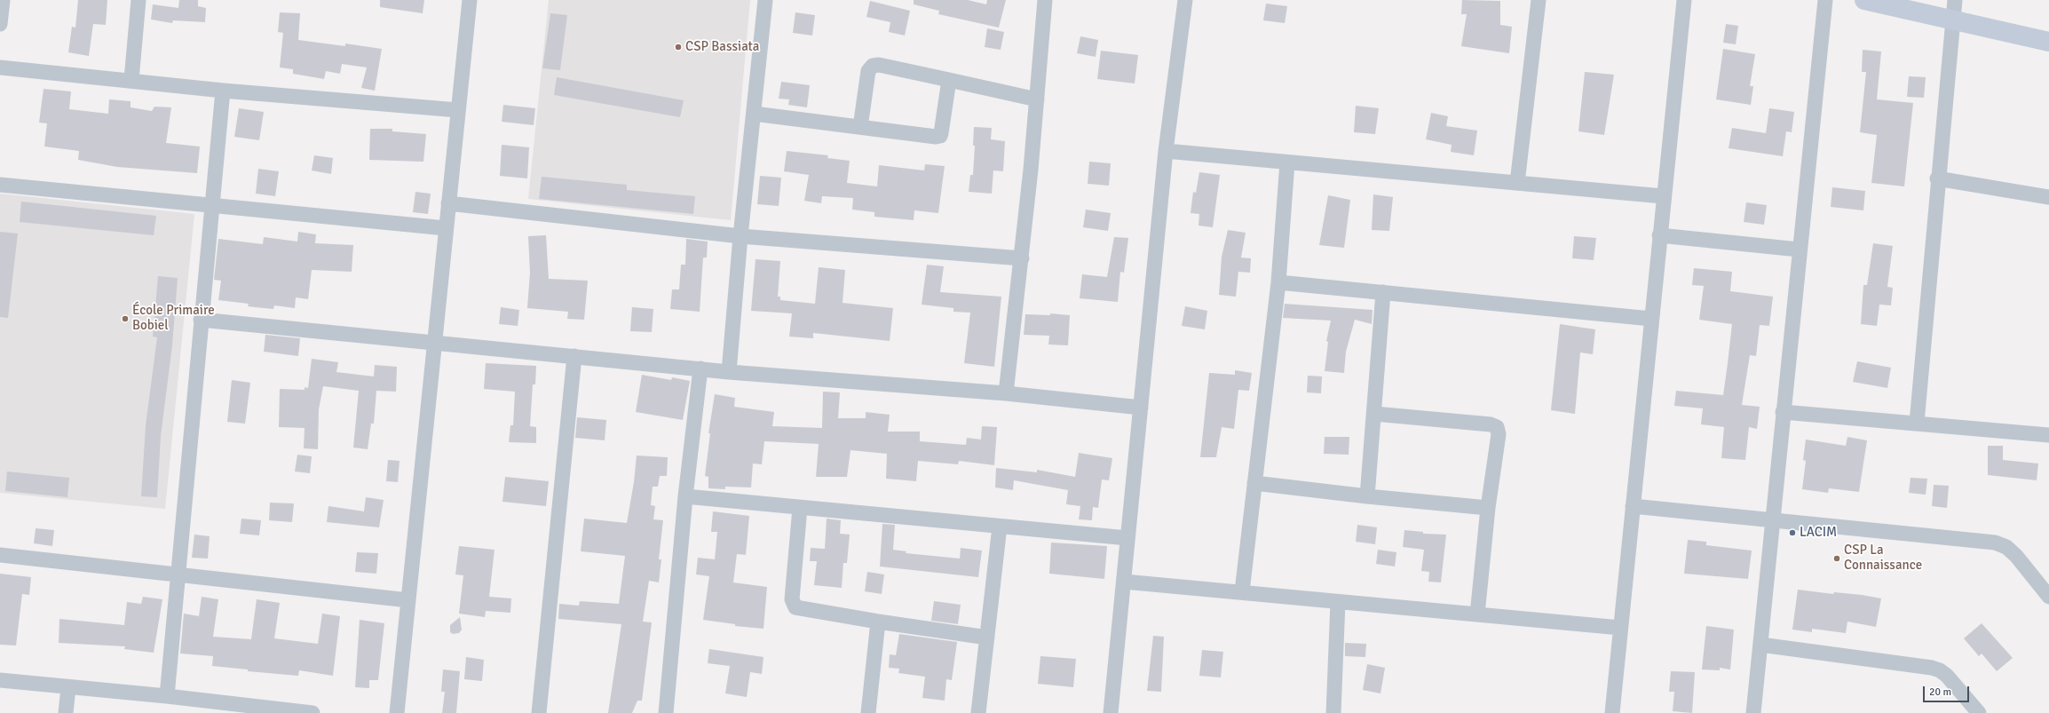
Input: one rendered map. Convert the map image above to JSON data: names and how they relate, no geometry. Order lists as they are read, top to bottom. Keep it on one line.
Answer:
{"places":["CSP Bassiata","École Primaire Bobiel","LACIM","CSP La Connaissance"],"scale_bar":"20 m"}
